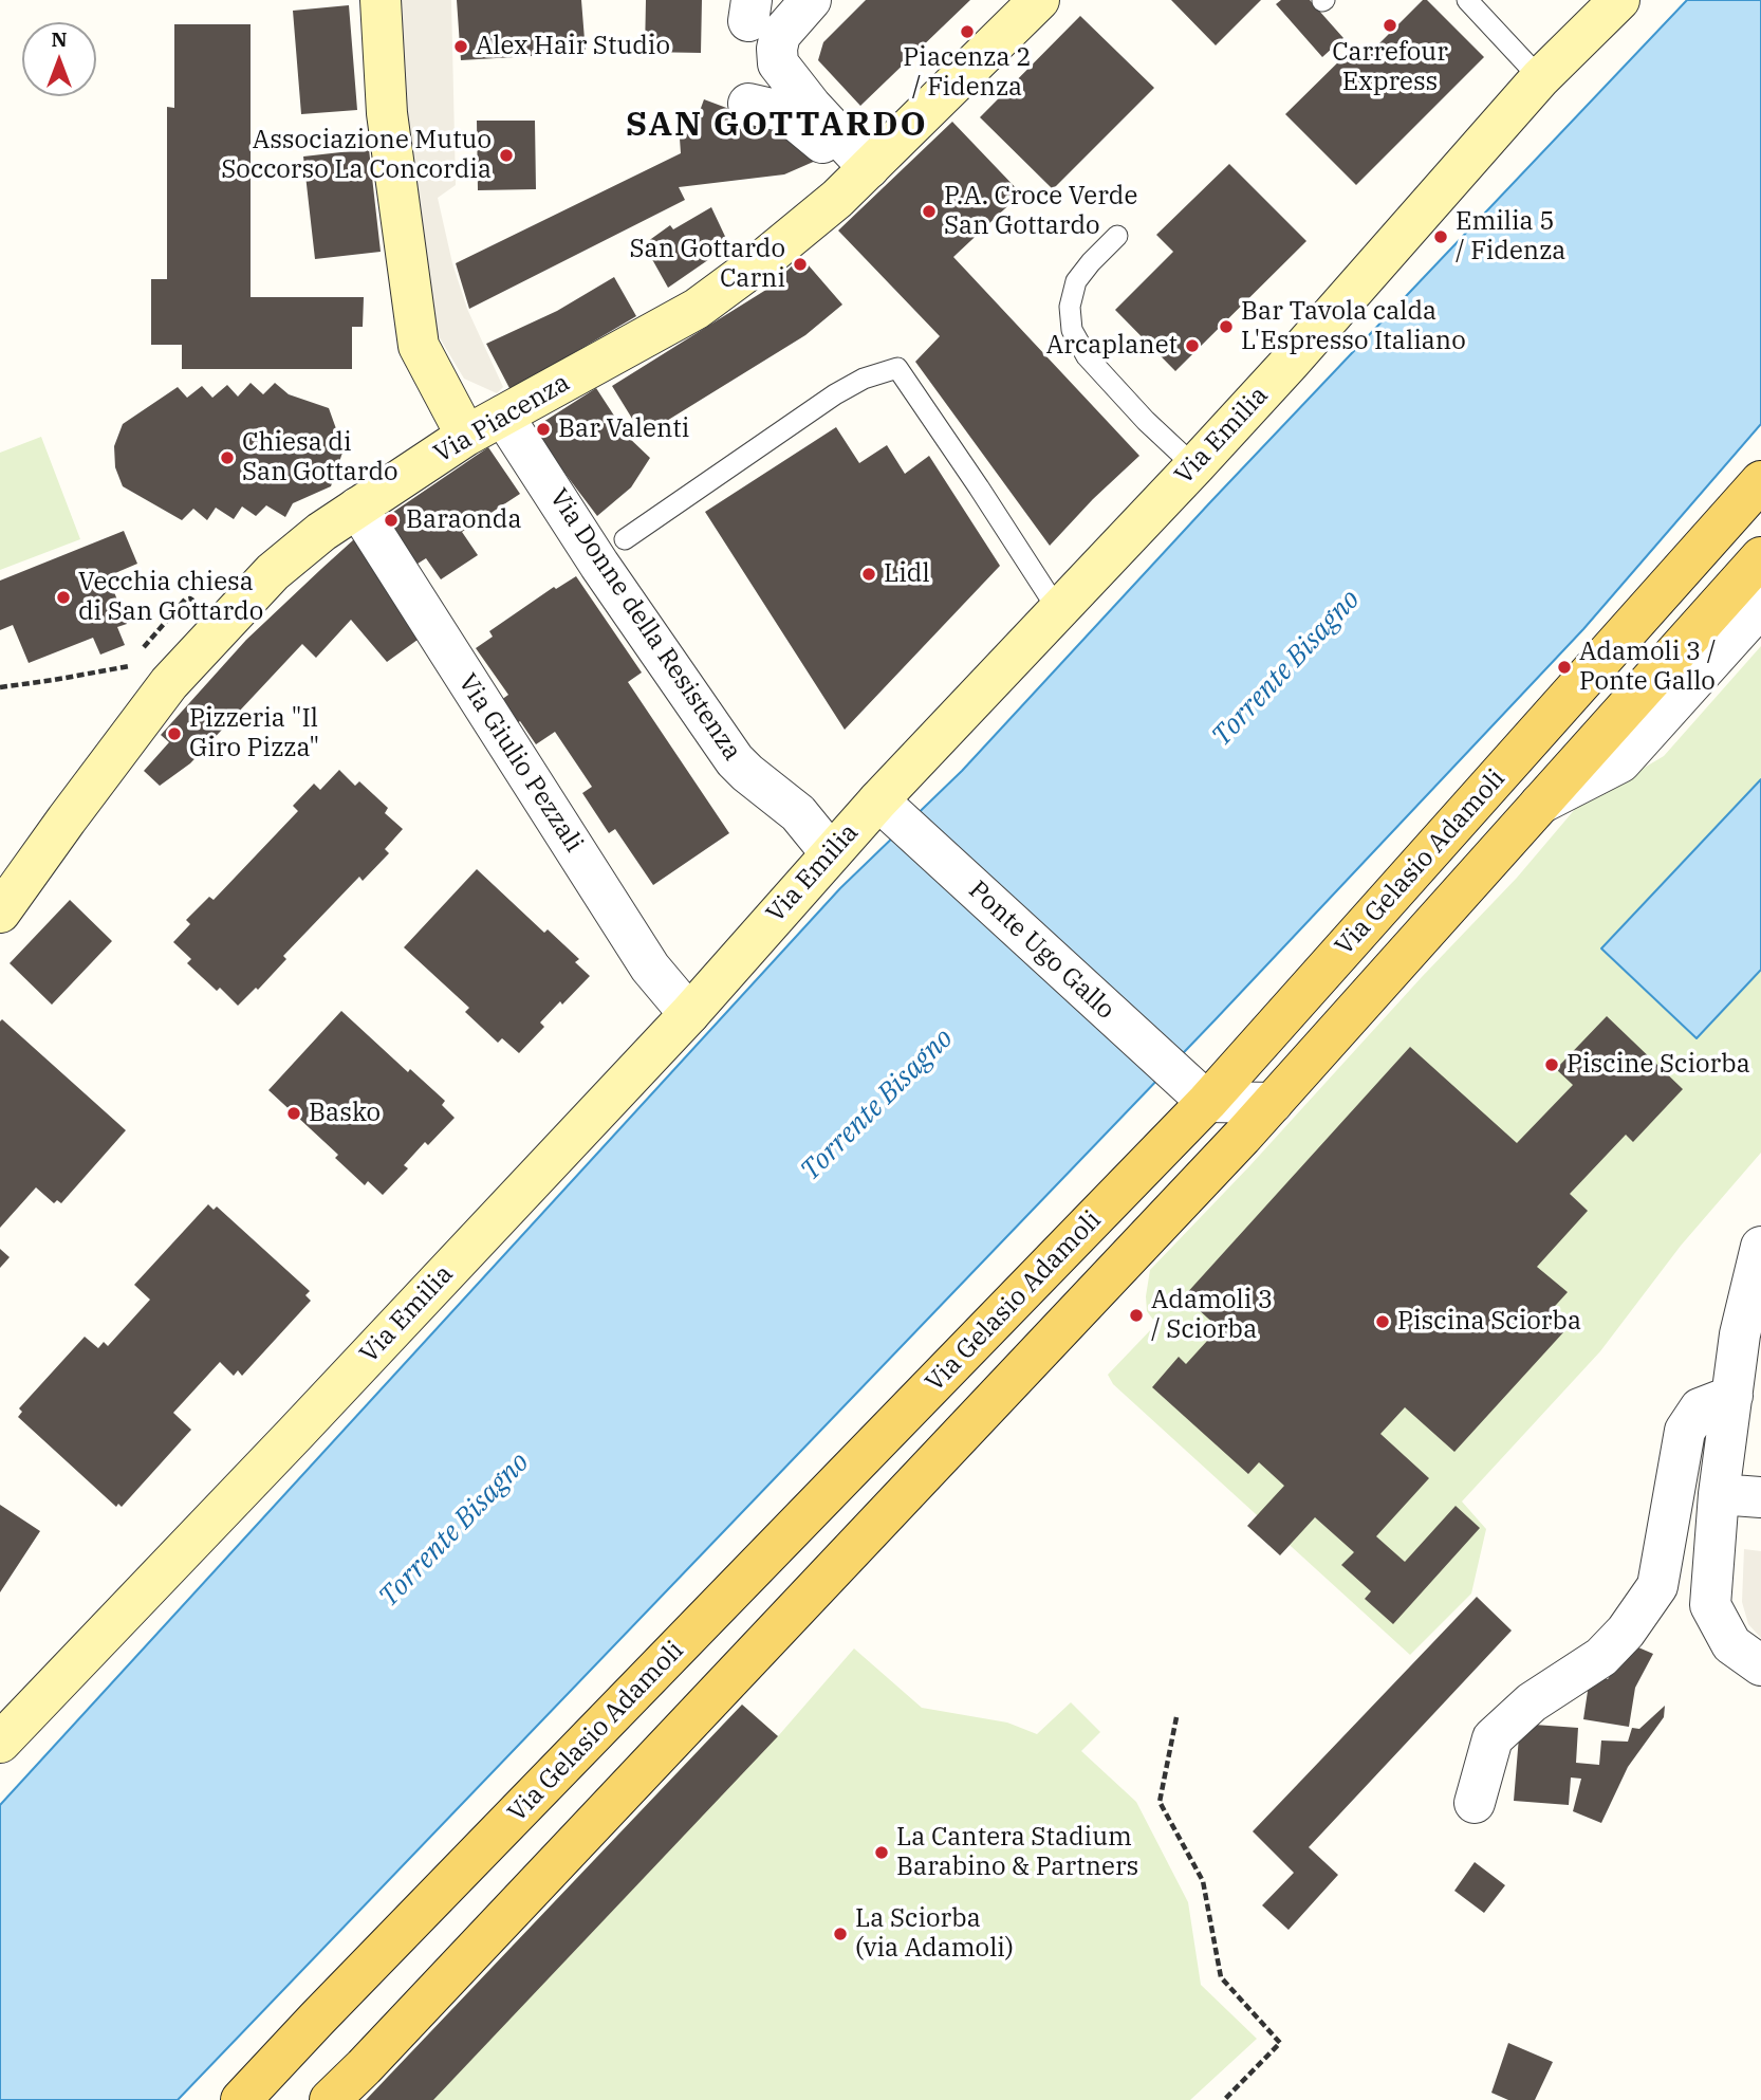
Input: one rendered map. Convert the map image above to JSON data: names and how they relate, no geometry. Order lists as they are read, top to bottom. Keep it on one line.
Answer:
{"streets":{"main road":["Via Piacenza","Via Emilia","Via Gelasio Adamoli"],"street":["Via Donne della Resistenza","Via Giulio Pezzali","Ponte Ugo Gallo"]},"crossings":[["Via Piacenza","Via Donne della Resistenza"],["Via Piacenza","Via Giulio Pezzali"],["Via Emilia","Via Donne della Resistenza"],["Via Emilia","Via Giulio Pezzali"],["Via Emilia","Ponte Ugo Gallo"],["Via Gelasio Adamoli","Ponte Ugo Gallo"]],"districts":["SAN GOTTARDO"],"water":["Torrente Bisagno"],"places":["Carrefour Express","Piacenza 2 / Fidenza","Alex Hair Studio","Associazione Mutuo Soccorso La Concordia","P.A. Croce Verde San Gottardo","Emilia 5 / Fidenza","San Gottardo Carni","Bar Tavola calda L'Espresso Italiano","Arcaplanet","Bar Valenti","Chiesa di San Gottardo","Baraonda","Lidl","Vecchia chiesa di San Gottardo","Adamoli 3 / Ponte Gallo","Pizzeria \"Il Giro Pizza\"","Piscine Sciorba","Basko","Adamoli 3 / Sciorba","Piscina Sciorba","La Cantera Stadium Barabino & Partners","La Sciorba (via Adamoli)"],"north":"top"}
